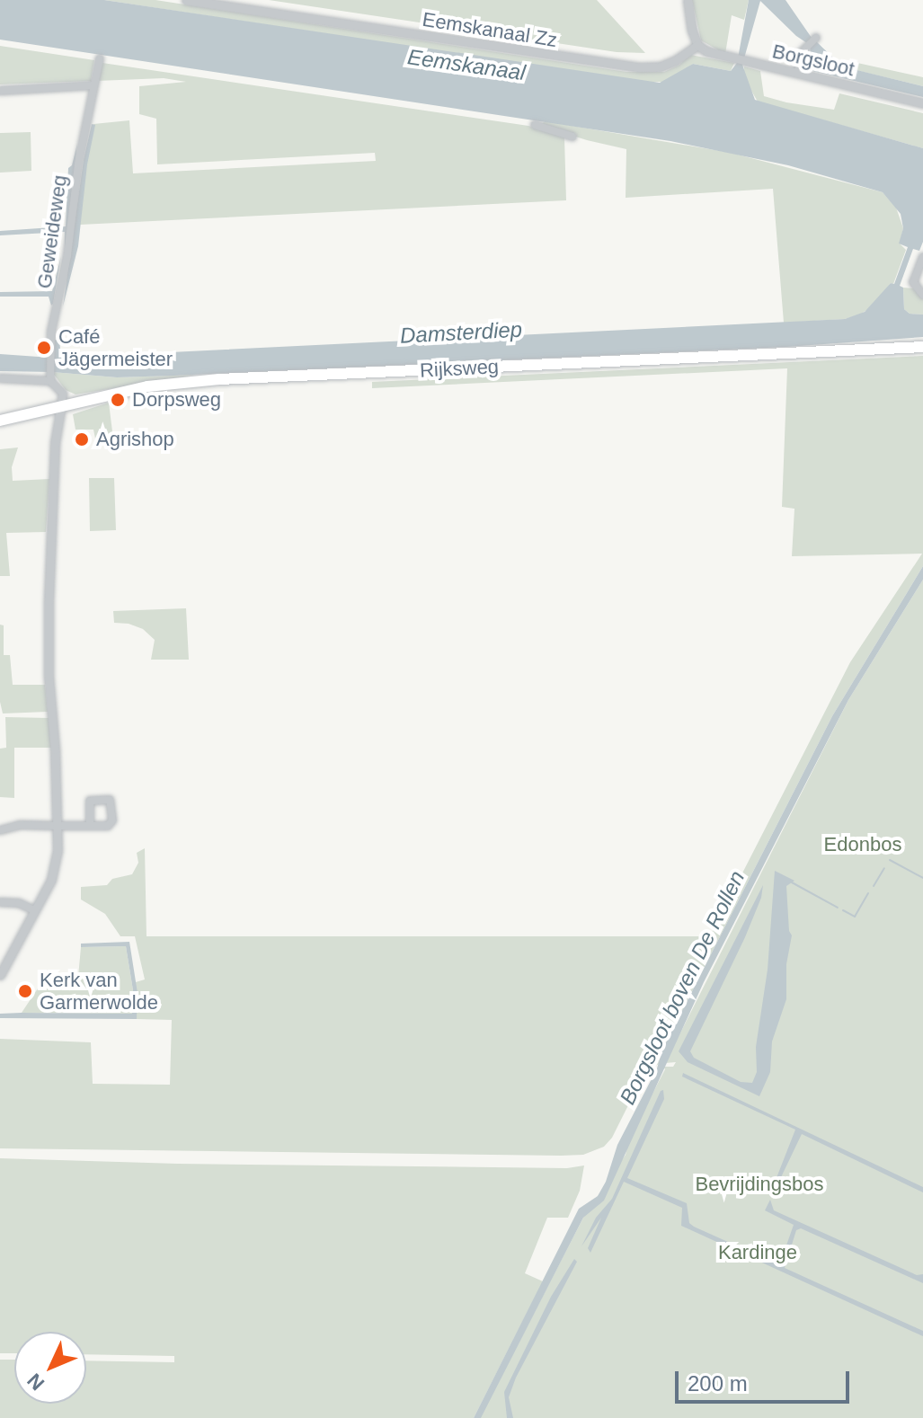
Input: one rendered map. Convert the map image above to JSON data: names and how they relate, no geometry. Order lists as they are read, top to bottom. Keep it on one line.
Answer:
{"streets":{"main road":["Rijksweg"],"street":["Eemskanaal Zz","Borgsloot","Geweideweg"]},"crossings":[["Eemskanaal Zz","Borgsloot"],["Geweideweg","Rijksweg"]],"water":["Eemskanaal","Damsterdiep","Borgsloot boven De Rollen"],"parks":["Edonbos","Bevrijdingsbos","Kardinge"],"places":["Café Jägermeister","Dorpsweg","Agrishop","Kerk van Garmerwolde"],"scale_bar":"200 m","north":"bottom left"}
